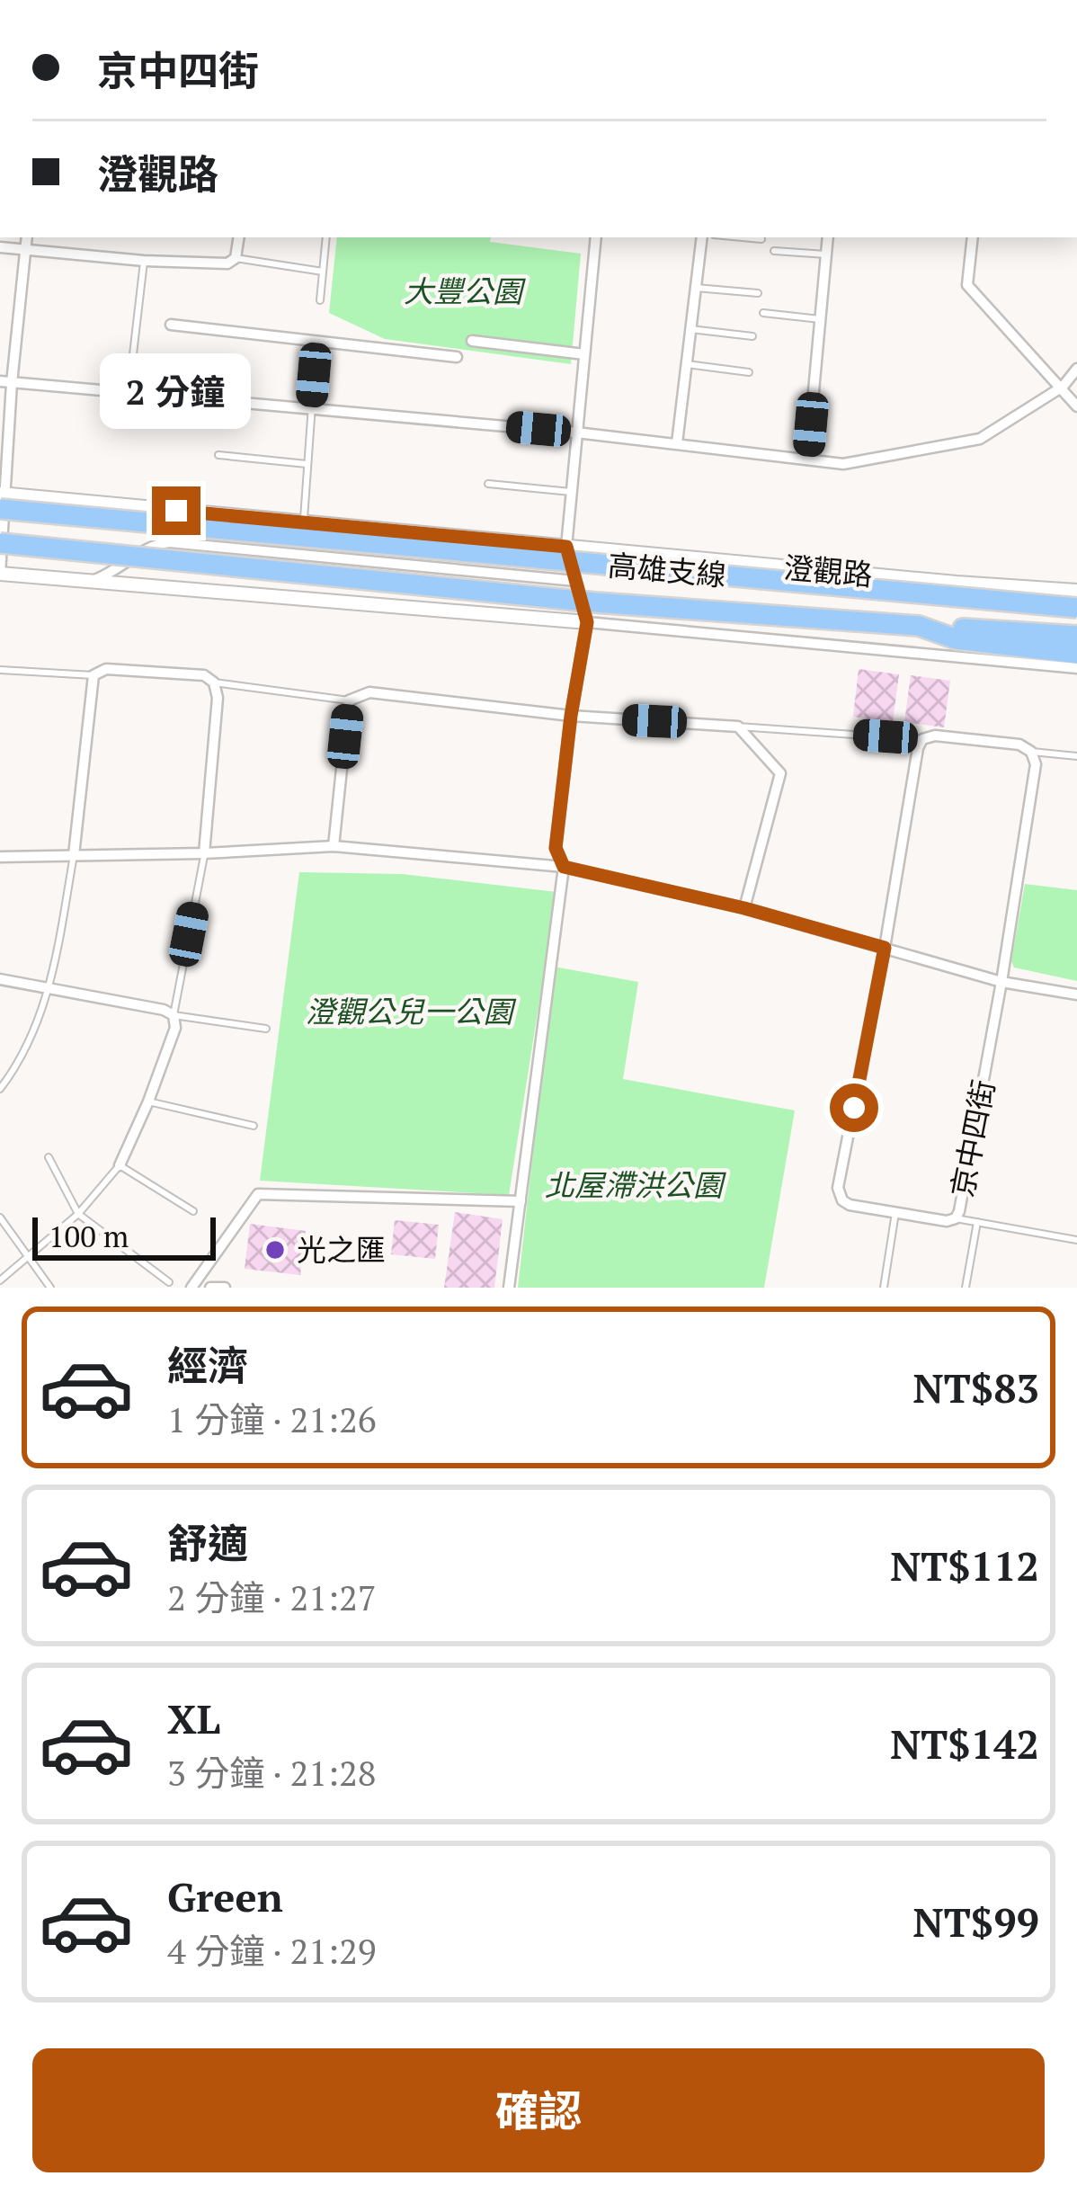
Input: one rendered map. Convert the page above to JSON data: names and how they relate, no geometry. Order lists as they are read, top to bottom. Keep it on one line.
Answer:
{"streets":{"highway":["高雄支線"],"street":["澄觀路","京中四街"]},"crossings":[["高雄支線","澄觀路"]],"parks":["大豐公園","澄觀公兒一公園","北屋滯洪公園"],"places":["光之匯"],"scale_bar":"100 m","page":{"banner":["京中四街","澄觀路"],"bubble":"2 分鐘","scale":"100 m","list":[{"name":"經濟","note":"1 分鐘 · 21:26","value":"NT$83"},{"name":"舒適","note":"2 分鐘 · 21:27","value":"NT$112"},{"name":"XL","note":"3 分鐘 · 21:28","value":"NT$142"},{"name":"Green","note":"4 分鐘 · 21:29","value":"NT$99"}],"buttons":"確認"}}
